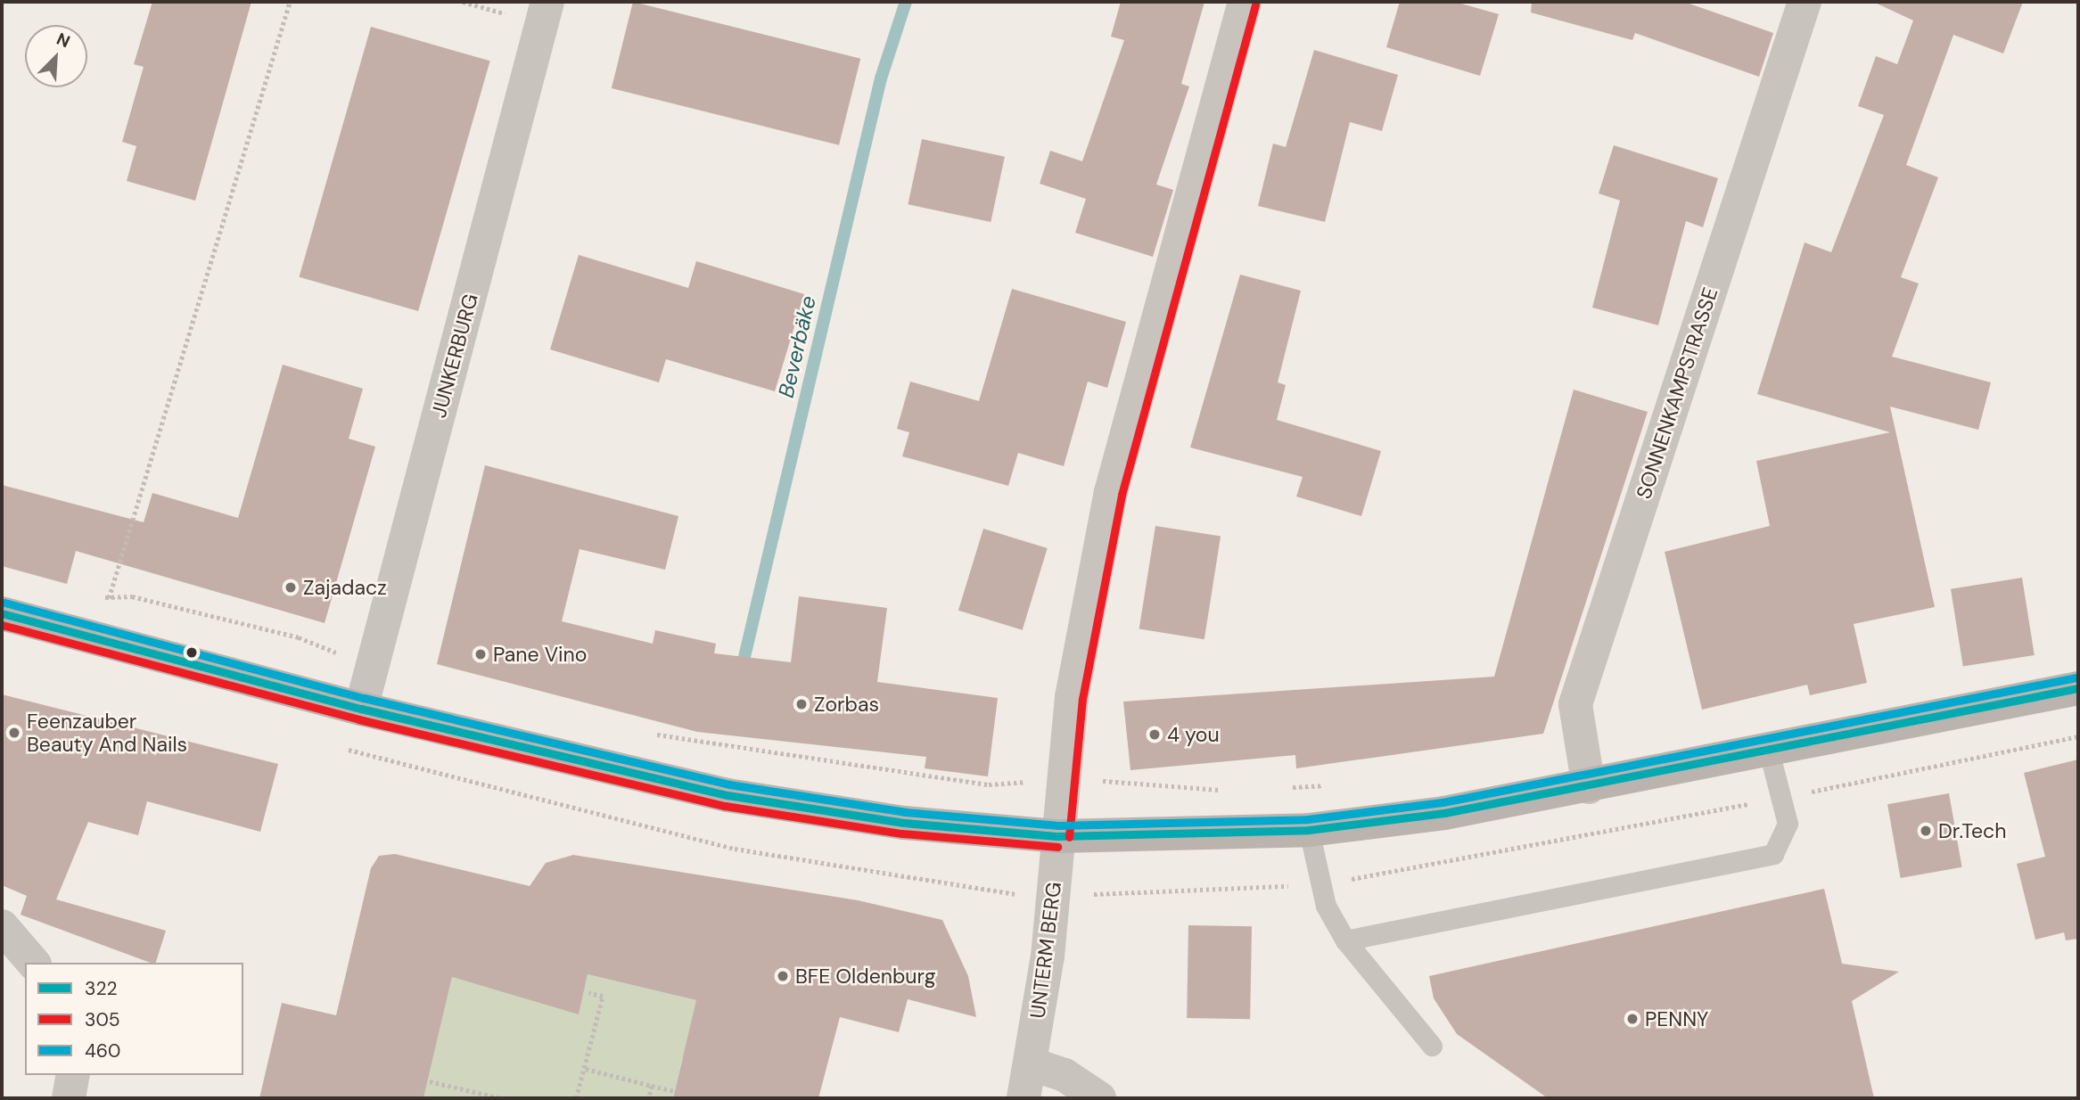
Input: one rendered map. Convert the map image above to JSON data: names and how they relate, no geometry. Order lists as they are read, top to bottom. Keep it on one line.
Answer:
{"streets":{"street":["JUNKERBURG","SONNENKAMPSTRASSE","UNTERM BERG"]},"water":["Beverbäke"],"places":["Zajadacz","Pane Vino","Zorbas","Feenzauber Beauty And Nails","4 you","Dr.Tech","BFE Oldenburg","PENNY"],"lines":["transit line 305","transit line 460","transit line 322"],"legend":["322","305","460"],"north":"top right"}
